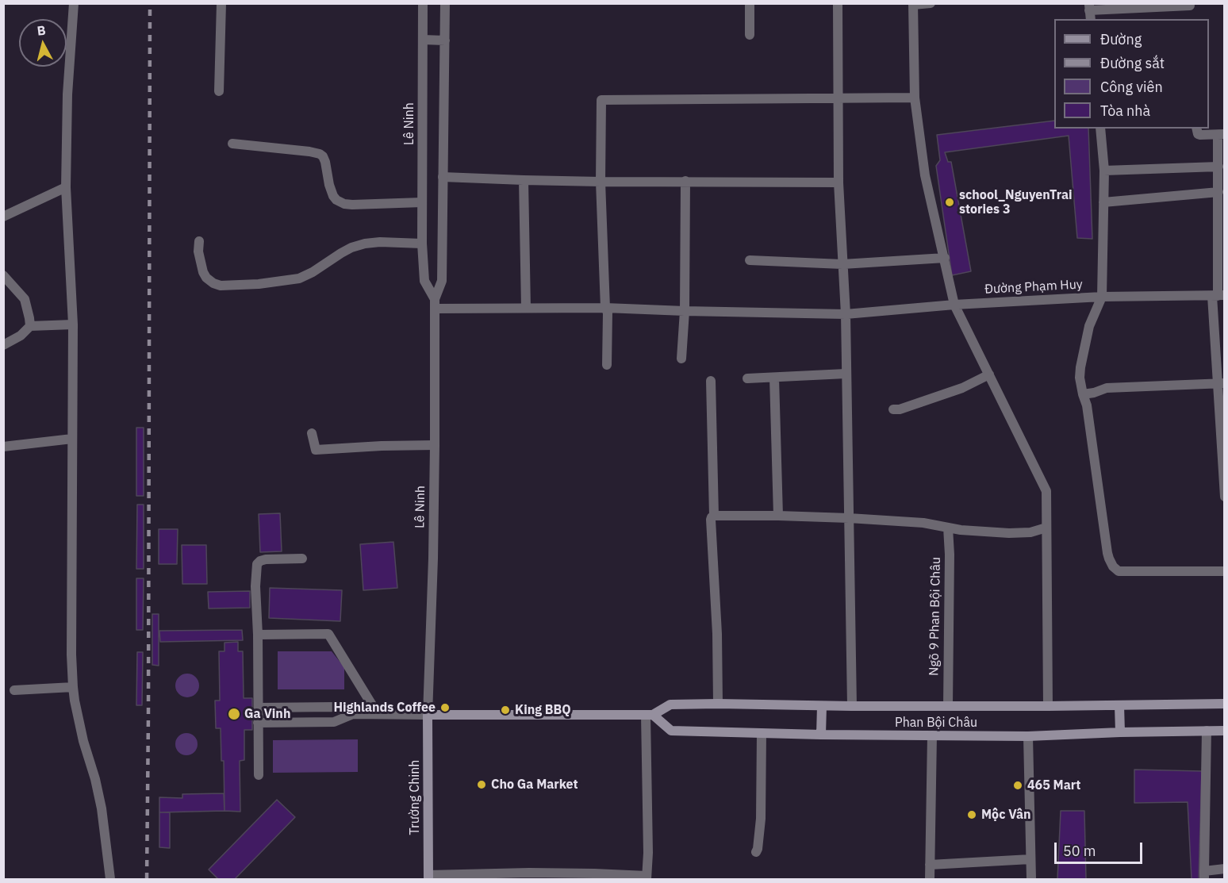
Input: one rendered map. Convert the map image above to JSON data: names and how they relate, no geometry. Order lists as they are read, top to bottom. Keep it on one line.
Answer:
{"streets":{"main road":["Phan Bội Châu","Trường Chinh"],"street":["Lê Ninh","Đường Phạm Huy","Ngõ 9 Phan Bội Châu"]},"crossings":[["Lê Ninh","Đường Phạm Huy"],["Lê Ninh","Phan Bội Châu"],["Lê Ninh","Trường Chinh"],["Ngõ 9 Phan Bội Châu","Phan Bội Châu"],["Phan Bội Châu","Trường Chinh"]],"places":["school_NguyenTrai stories 3","Highlands Coffee","King BBQ","Ga Vinh","Cho Ga Market","465 Mart","Mộc Vân"],"legend":["Đường","Đường sắt","Công viên","Tòa nhà"],"scale_bar":"50 m","north":"top"}
